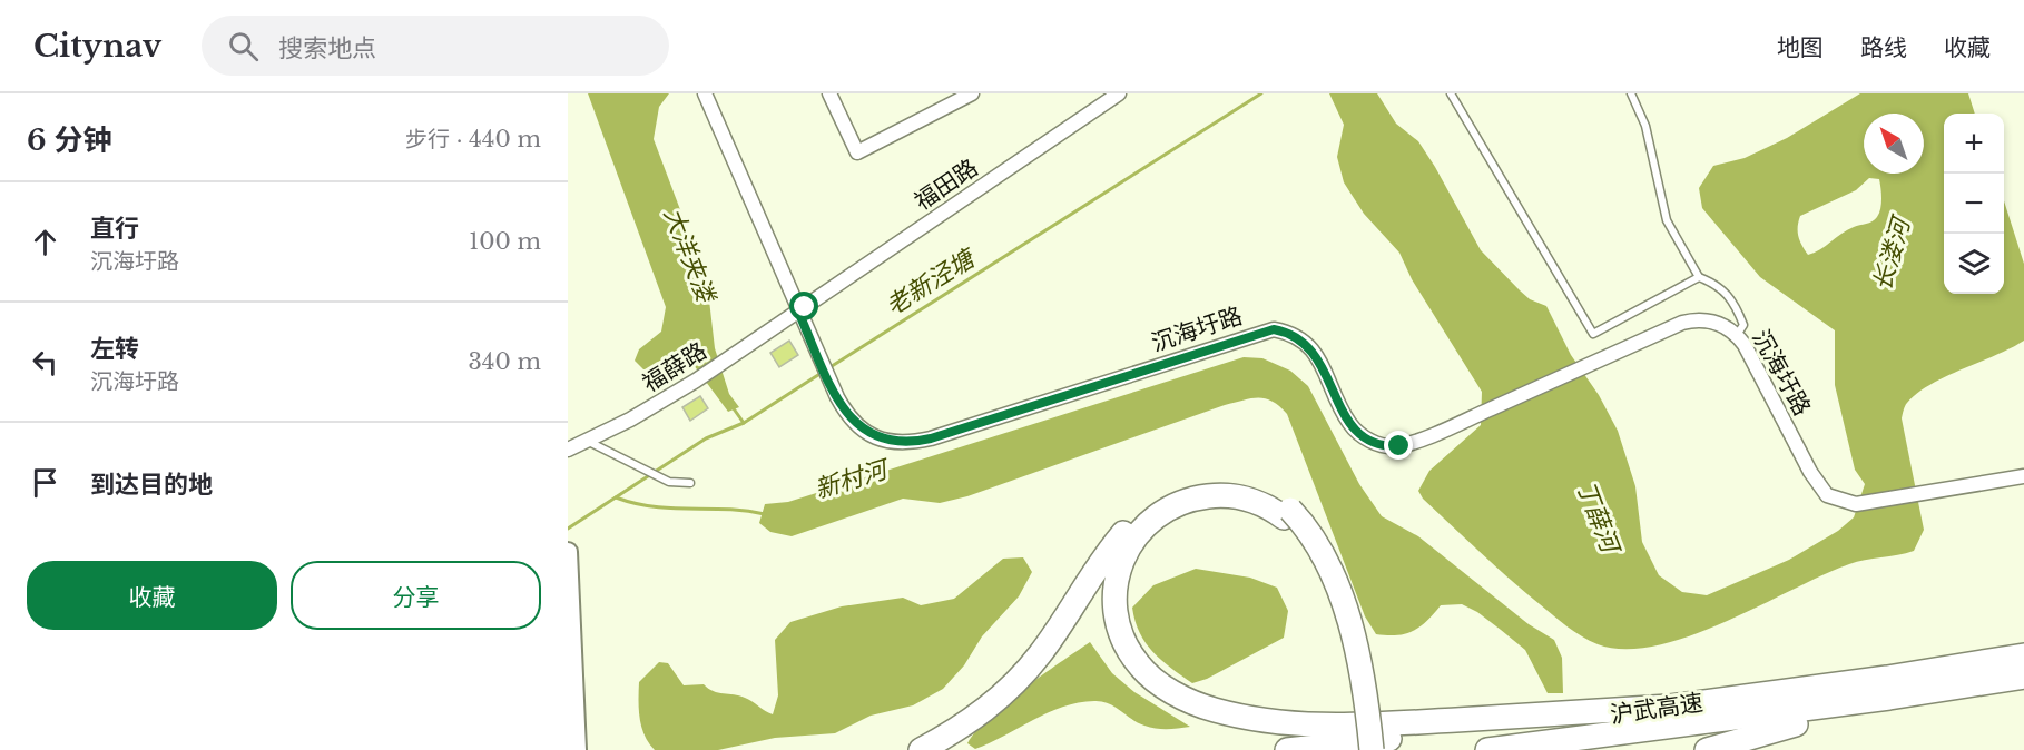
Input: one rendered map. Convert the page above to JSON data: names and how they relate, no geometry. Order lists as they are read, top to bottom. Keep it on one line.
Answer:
{"streets":{"highway":["沪武高速"],"street":["福田路","沉海圩路","福薛路"]},"crossings":[["福田路","沉海圩路"],["福田路","福薛路"],["沉海圩路","福薛路"]],"water":["大洋夹溇","长溇河","老新泾塘","新村河","丁薛河"],"north":"top left","page":{"header":"Citynav","search":"搜索地点","nav":["地图","路线","收藏"],"heading":["6 分钟","步行 · 440 m"],"map_buttons":["+","−"],"list":[["直行","沉海圩路","100 m"],["左转","沉海圩路","340 m"],"到达目的地"],"buttons":["收藏","分享"]}}
